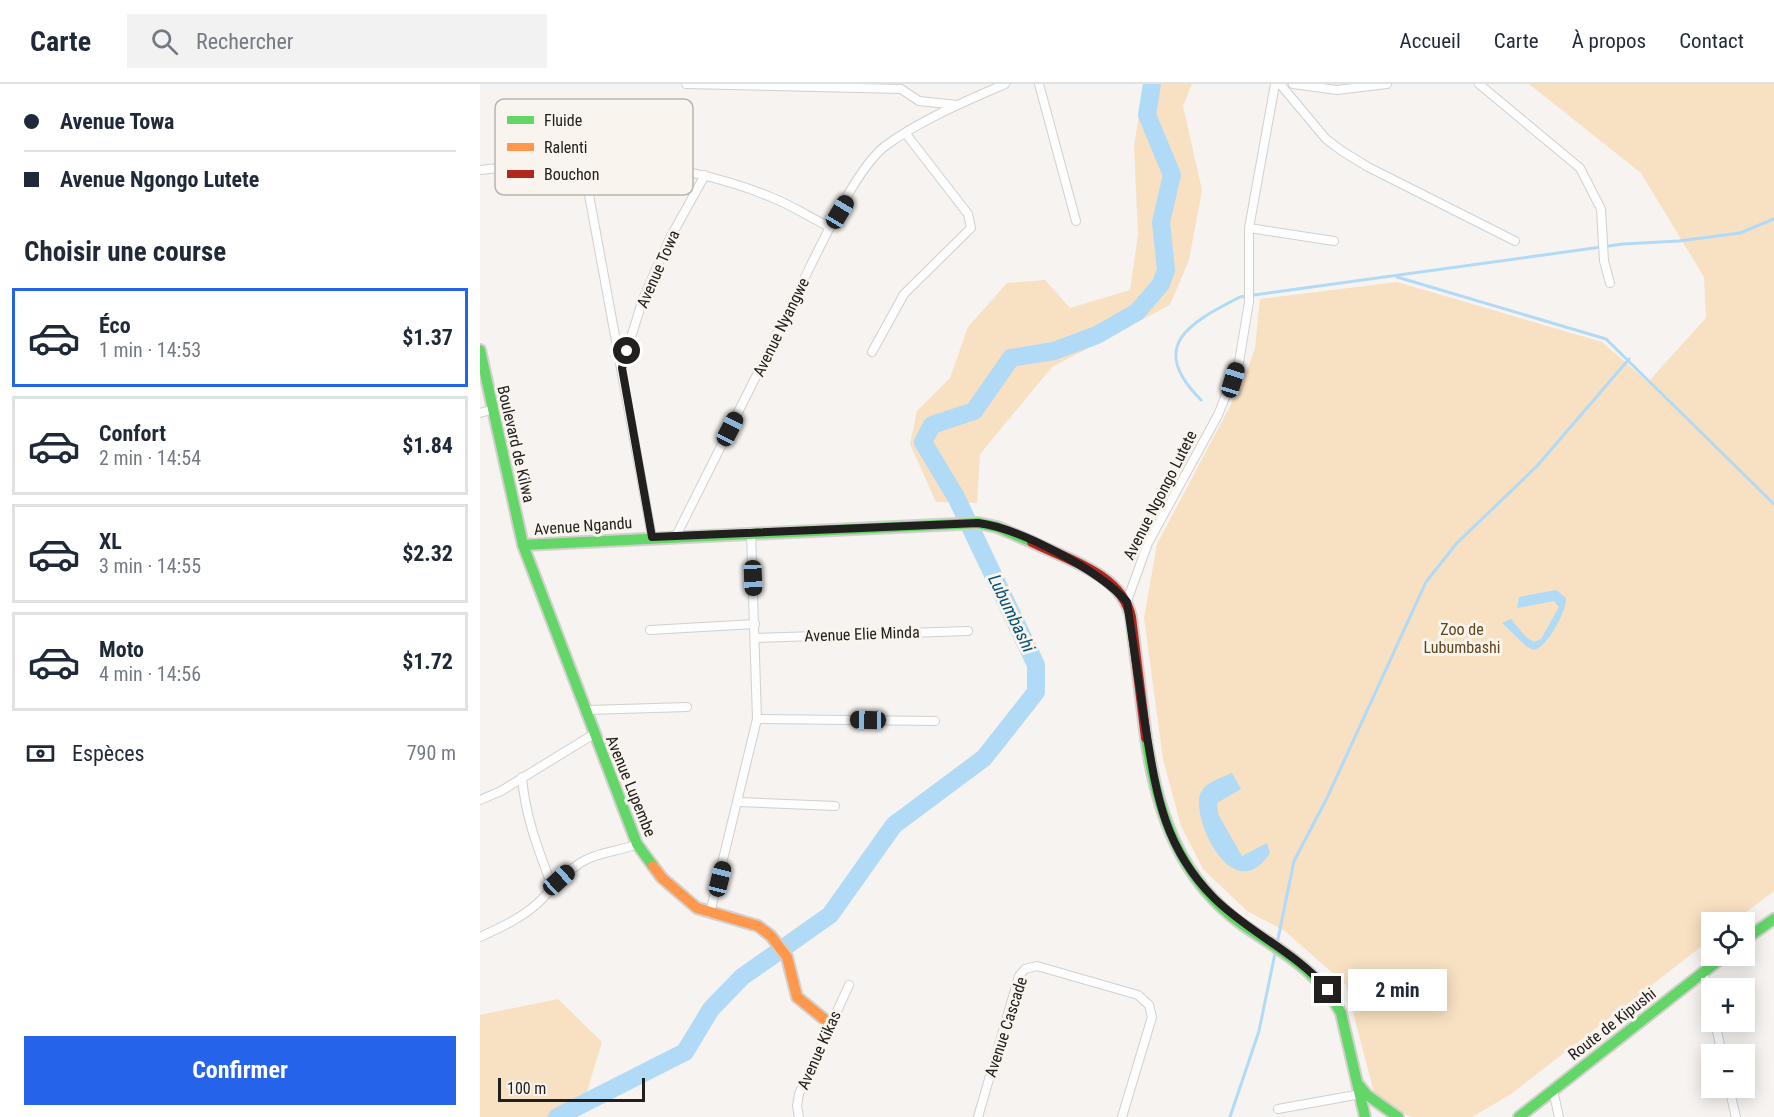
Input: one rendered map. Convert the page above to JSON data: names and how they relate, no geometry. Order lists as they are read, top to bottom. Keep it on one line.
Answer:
{"streets":{"main road":["Boulevard de Kilwa","Avenue Ngongo Lutete","Avenue Ngandu","Avenue Lupembe","Route de Kipushi"],"street":["Avenue Towa","Avenue Nyangwe","Avenue Elie Minda","Avenue Cascade","Avenue Kikas"]},"crossings":[["Avenue Towa","Avenue Ngandu"],["Avenue Nyangwe","Avenue Ngandu"],["Boulevard de Kilwa","Avenue Ngandu"],["Boulevard de Kilwa","Avenue Lupembe"],["Avenue Ngongo Lutete","Avenue Ngandu"],["Avenue Ngandu","Avenue Lupembe"],["Avenue Lupembe","Avenue Kikas"]],"water":["Lubumbashi"],"parks":["Zoo de Lubumbashi"],"legend":["Fluide","Ralenti","Bouchon"],"scale_bar":"100 m","page":{"header":"Carte","search":"Rechercher","nav":["Accueil","Carte","À propos","Contact"],"banner":["Avenue Towa","Avenue Ngongo Lutete"],"heading":"Choisir une course","list":[{"name":"Éco","note":"1 min · 14:53","value":"$1.37"},{"name":"Confort","note":"2 min · 14:54","value":"$1.84"},{"name":"XL","note":"3 min · 14:55","value":"$2.32"},{"name":"Moto","note":"4 min · 14:56","value":"$1.72"}],"pay":["Espèces","790 m"],"map_buttons":["+","−"],"bubble":"2 min","buttons":"Confirmer","scale":"100 m"}}
